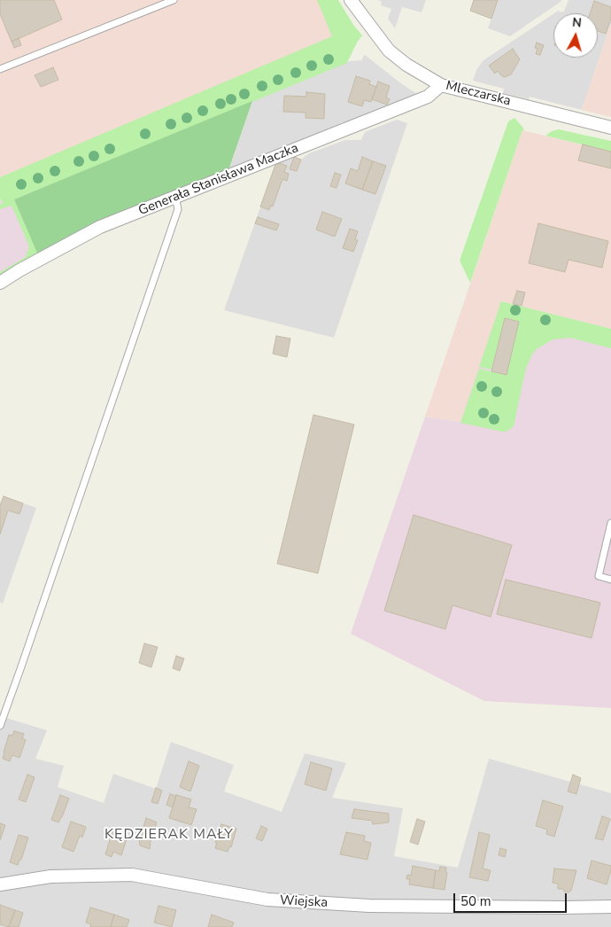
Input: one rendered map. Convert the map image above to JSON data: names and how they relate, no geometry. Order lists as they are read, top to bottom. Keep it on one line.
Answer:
{"streets":{"street":["Mleczarska","Generała Stanisława Maczka","Wiejska"]},"crossings":[["Mleczarska","Generała Stanisława Maczka"]],"districts":["KĘDZIERAK MAŁY"],"scale_bar":"50 m","north":"top"}
